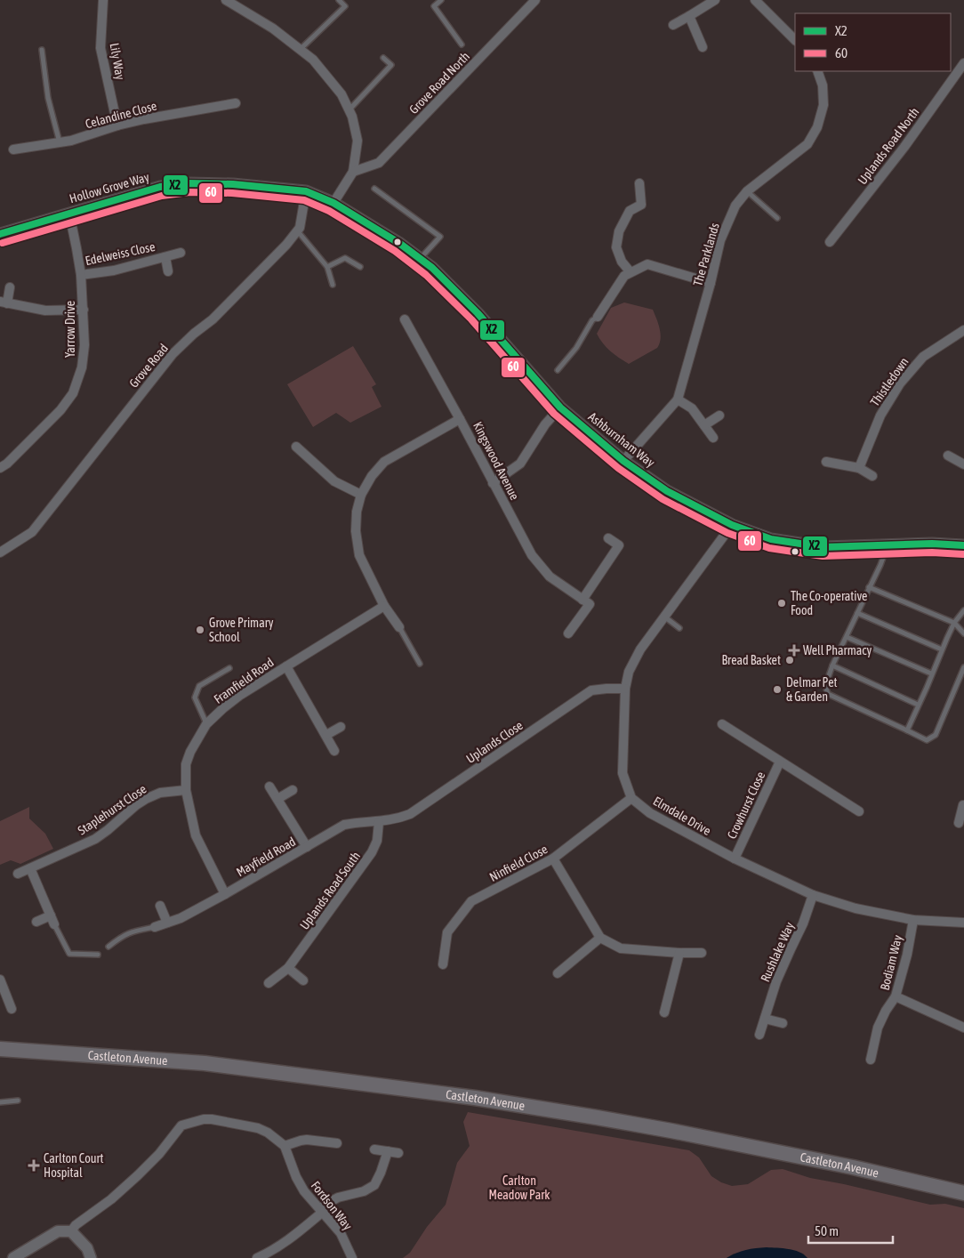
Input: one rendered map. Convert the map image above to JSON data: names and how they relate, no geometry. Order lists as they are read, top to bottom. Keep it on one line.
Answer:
{"streets":{"main road":["Castleton Avenue"],"street":["Lily Way","Grove Road North","Celandine Close","Uplands Road North","Hollow Grove Way","Edelweiss Close","The Parklands","Yarrow Drive","Grove Road","Thistledown","Ashburnham Way","Kingswood Avenue","Framfield Road","Uplands Close","Crowhurst Close","Staplehurst Close","Elmdale Drive","Mayfield Road","Ninfield Close","Uplands Road South","Rushlake Way","Bodiam Way","Fordson Way"]},"crossings":[["Lily Way","Celandine Close"],["Hollow Grove Way","Yarrow Drive"],["Hollow Grove Way","Grove Road"],["Hollow Grove Way","Ashburnham Way"],["Edelweiss Close","Yarrow Drive"],["The Parklands","Ashburnham Way"],["Framfield Road","Staplehurst Close"],["Framfield Road","Mayfield Road"],["Uplands Close","Mayfield Road"],["Uplands Close","Uplands Road South"],["Crowhurst Close","Elmdale Drive"],["Elmdale Drive","Ninfield Close"],["Elmdale Drive","Rushlake Way"],["Elmdale Drive","Bodiam Way"],["Mayfield Road","Uplands Road South"]],"parks":["Carlton Meadow Park"],"places":{"other":["The Co-operative Food","Grove Primary School","Bread Basket","Delmar Pet & Garden"],"health":["Well Pharmacy","Carlton Court Hospital"]},"lines":["transit line X2","transit line 60"],"legend":["X2","60"],"scale_bar":"50 m"}
